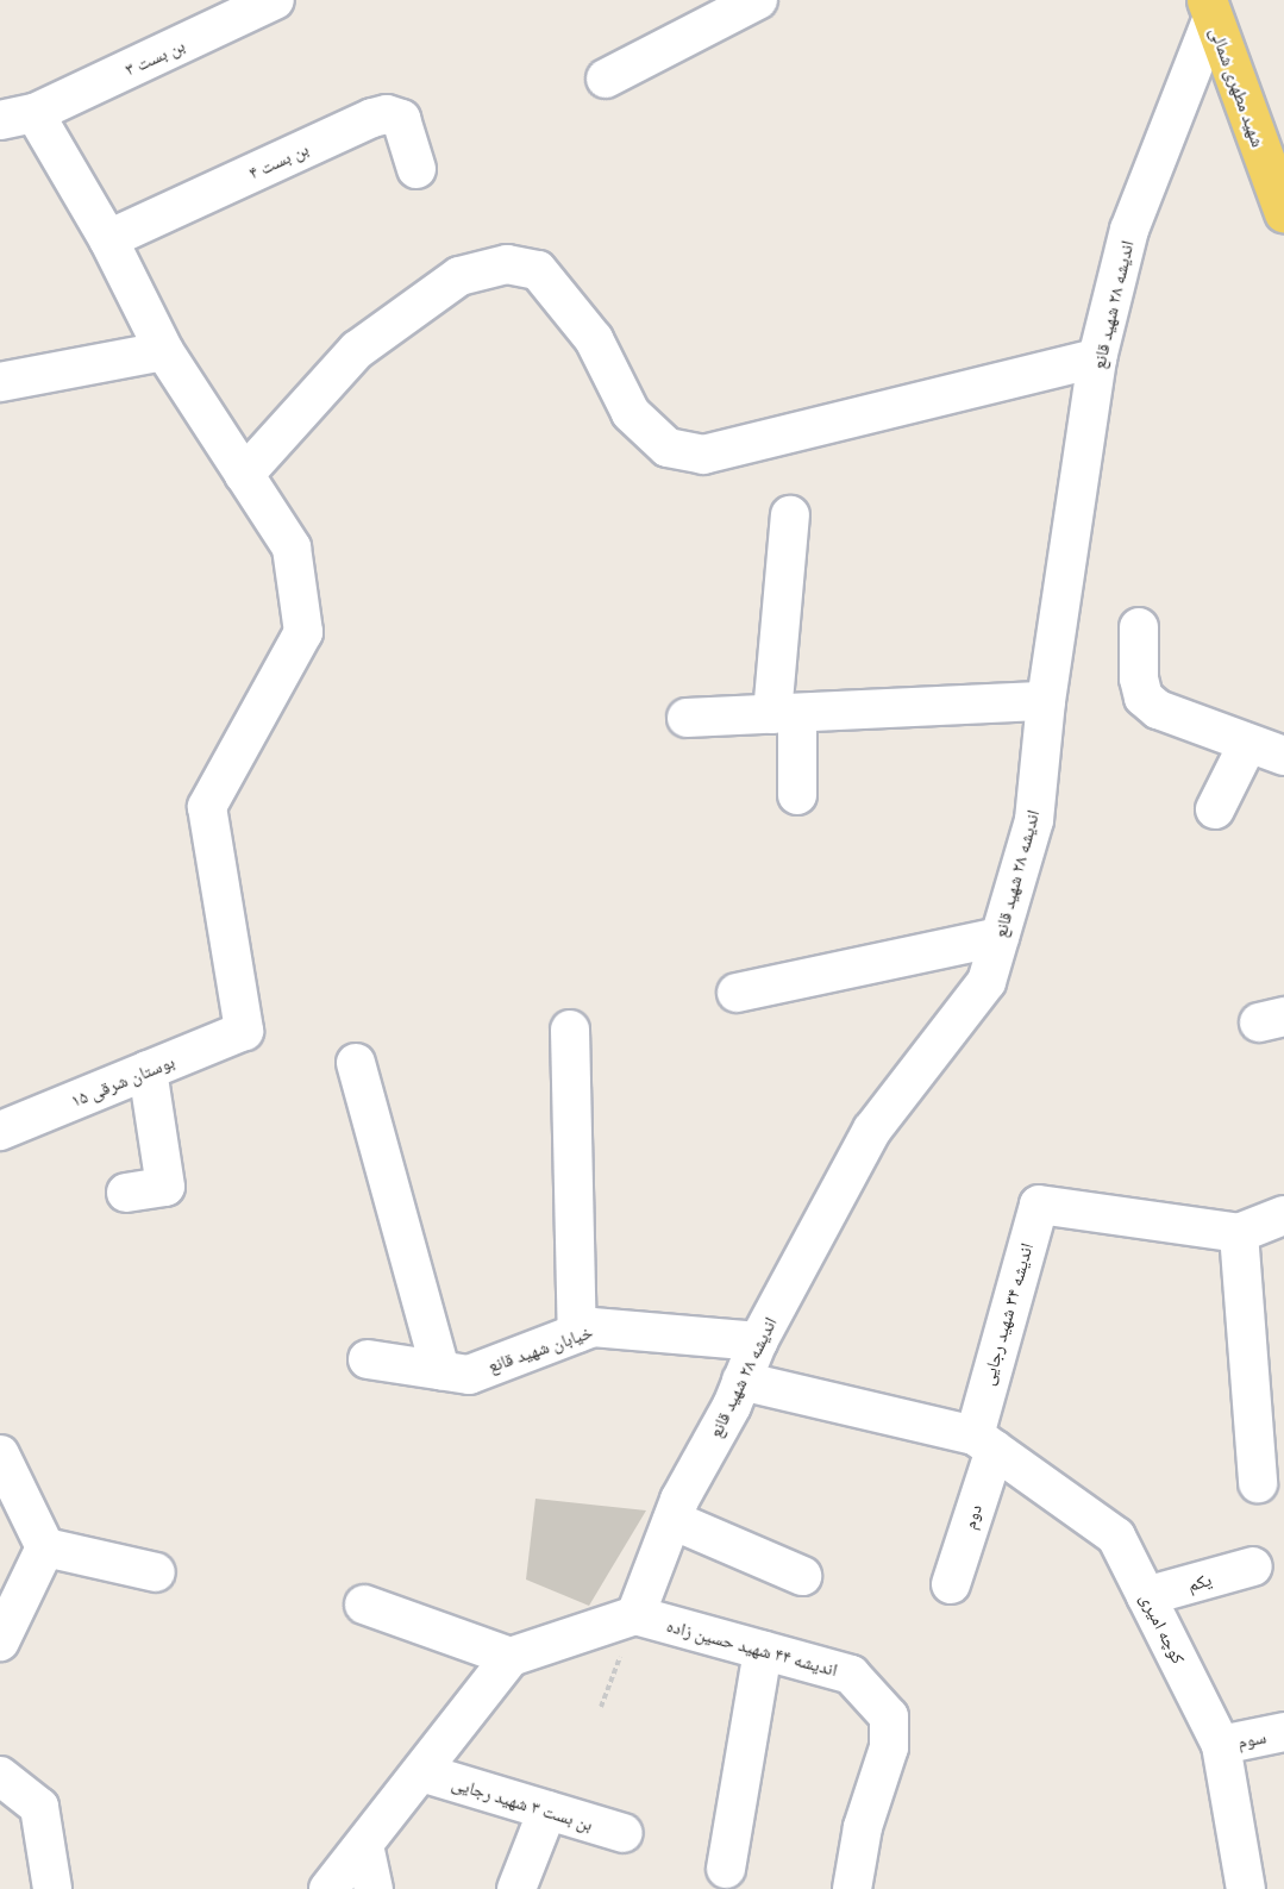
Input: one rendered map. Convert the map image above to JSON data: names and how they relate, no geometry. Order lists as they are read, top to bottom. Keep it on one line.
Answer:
{"streets":{"main road":["شهید مطهری شمالی"],"street":["بن بست ۳","بن بست ۴","اندیشه ۲۸ شهید قانع","بوستان شرقی ۱۵","اندیشه ۳۴ شهید رجایی","خیابان شهید قانع","دوم","یکم","کوچه امیری","اندیشه ۴۴ شهید حسین زاده","سوم","بن بست ۳ شهید رجایی"]},"crossings":[["شهید مطهری شمالی","اندیشه ۲۸ شهید قانع"],["اندیشه ۲۸ شهید قانع","خیابان شهید قانع"],["اندیشه ۲۸ شهید قانع","اندیشه ۴۴ شهید حسین زاده"],["اندیشه ۳۴ شهید رجایی","دوم"],["اندیشه ۳۴ شهید رجایی","کوچه امیری"],["دوم","کوچه امیری"],["یکم","کوچه امیری"],["کوچه امیری","سوم"]]}
